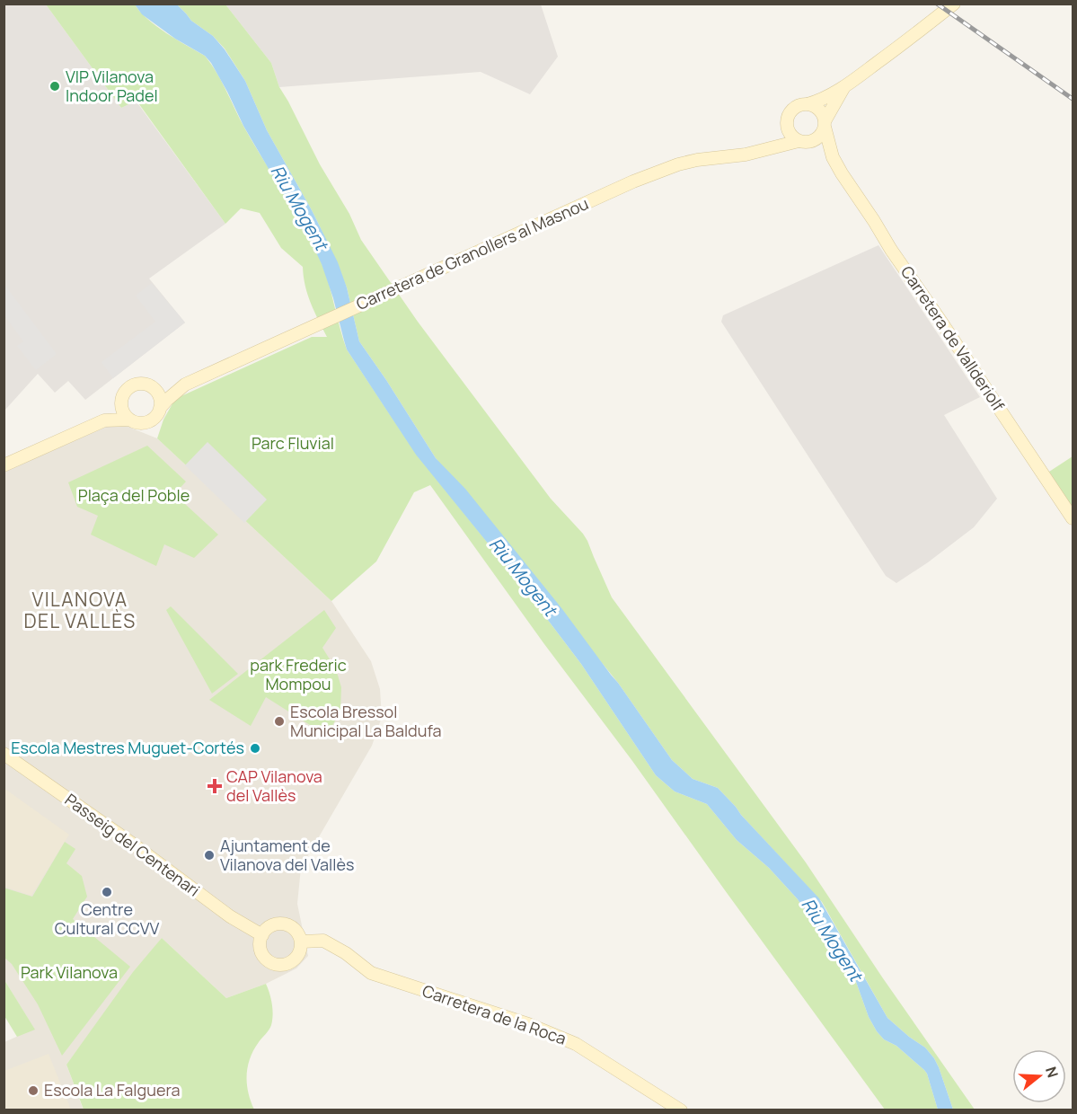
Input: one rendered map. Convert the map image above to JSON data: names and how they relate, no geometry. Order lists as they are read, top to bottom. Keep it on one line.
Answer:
{"streets":{"main road":["Carretera de Granollers al Masnou","Carretera de Vallderiolf","Passeig del Centenari","Carretera de la Roca"]},"crossings":[["Carretera de Granollers al Masnou","Carretera de Vallderiolf"],["Passeig del Centenari","Carretera de la Roca"]],"districts":["VILANOVA DEL VALLÈS"],"water":["Riu Mogent"],"parks":["Parc Fluvial","Plaça del Poble","park Frederic Mompou","Park Vilanova"],"places":{"other":["VIP Vilanova Indoor Padel","Escola Bressol Municipal La Baldufa","Escola Mestres Muguet-Cortés","Ajuntament de Vilanova del Vallès","Centre Cultural CCVV","Escola La Falguera"],"health":["CAP Vilanova del Vallès"]},"north":"right"}
